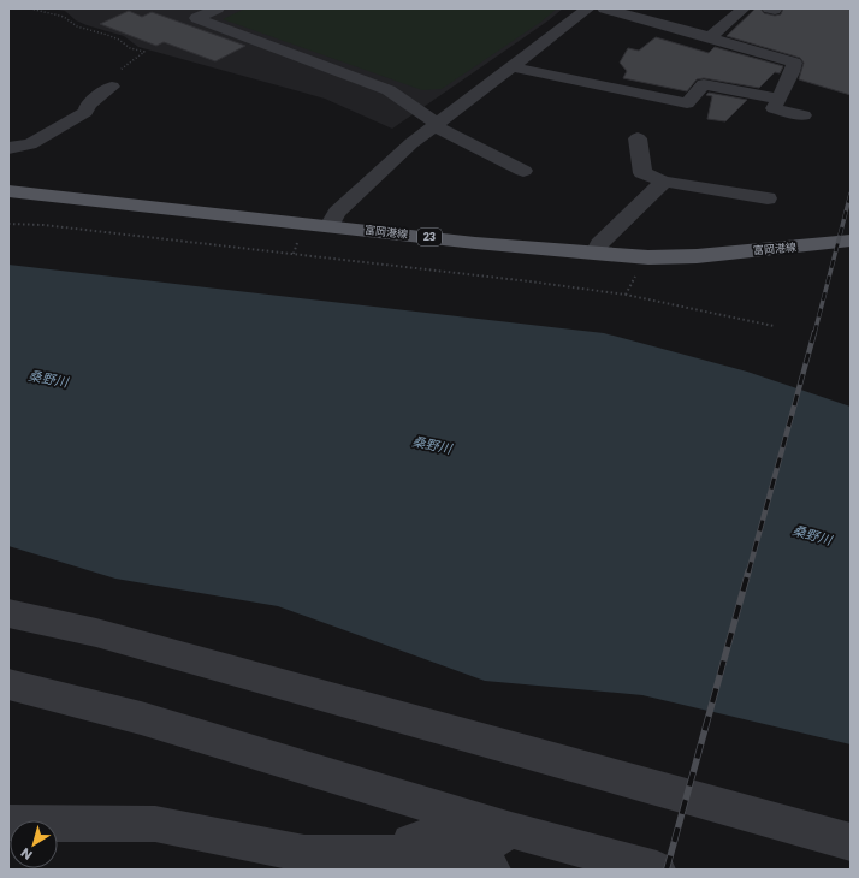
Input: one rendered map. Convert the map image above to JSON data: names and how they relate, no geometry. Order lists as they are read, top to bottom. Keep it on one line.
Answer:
{"streets":{"main road":["富岡港線","23"]},"water":["桑野川"],"north":"bottom left"}
